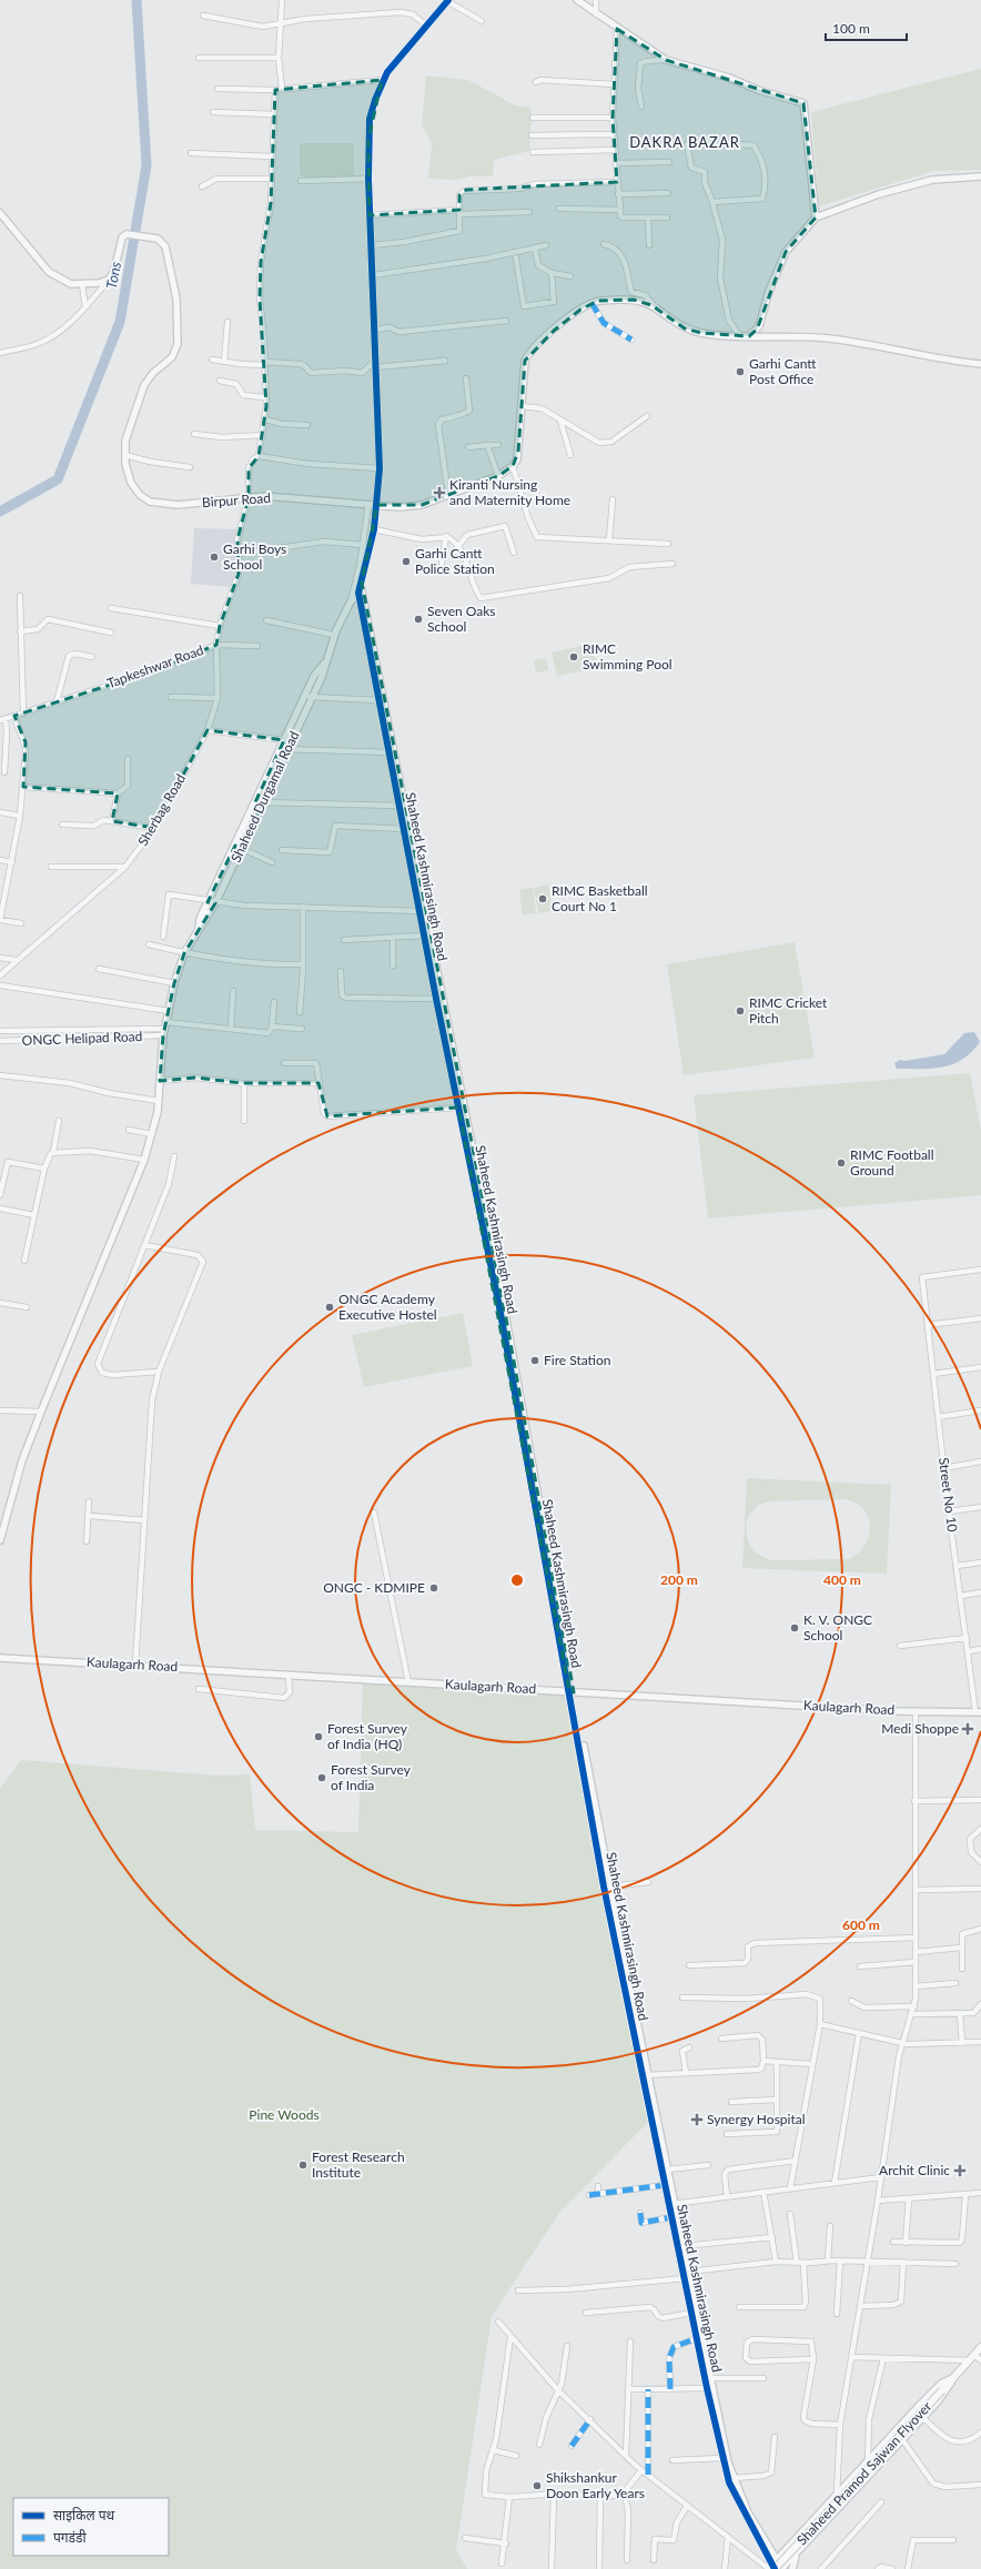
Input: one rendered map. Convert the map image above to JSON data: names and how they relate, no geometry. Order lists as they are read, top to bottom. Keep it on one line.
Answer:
{"streets":{"main road":["Shaheed Pramod Sajwan Flyover"],"street":["Birpur Road","Tapkeshwar Road","Shaheed Durgamal Road","Sherbag Road","Shaheed Kashmirasingh Road","ONGC Helipad Road","Street No 10","Kaulagarh Road"]},"crossings":[["Birpur Road","Tapkeshwar Road"],["Tapkeshwar Road","Sherbag Road"],["Shaheed Durgamal Road","Shaheed Kashmirasingh Road"],["Shaheed Durgamal Road","ONGC Helipad Road"],["Shaheed Kashmirasingh Road","Kaulagarh Road"],["Shaheed Kashmirasingh Road","Shaheed Pramod Sajwan Flyover"],["Street No 10","Kaulagarh Road"]],"districts":["DAKRA BAZAR"],"water":["Tons"],"parks":["Pine Woods"],"places":{"other":["Garhi Cantt Post Office","Garhi Boys School","Garhi Cantt Police Station","Seven Oaks School","RIMC Swimming Pool","RIMC Basketball Court No 1","RIMC Cricket Pitch","RIMC Football Ground","ONGC Academy Executive Hostel","Fire Station","ONGC - KDMIPE","K. V. ONGC School","Forest Survey of India (HQ)","Forest Survey of India","Forest Research Institute","Shikshankur Doon Early Years"],"health":["Kiranti Nursing and Maternity Home","Medi Shoppe","Synergy Hospital","Archit Clinic"]},"legend":["साइकिल पथ","पगडंडी"],"scale_bar":"100 m","rings":["200 m","400 m","600 m"]}
